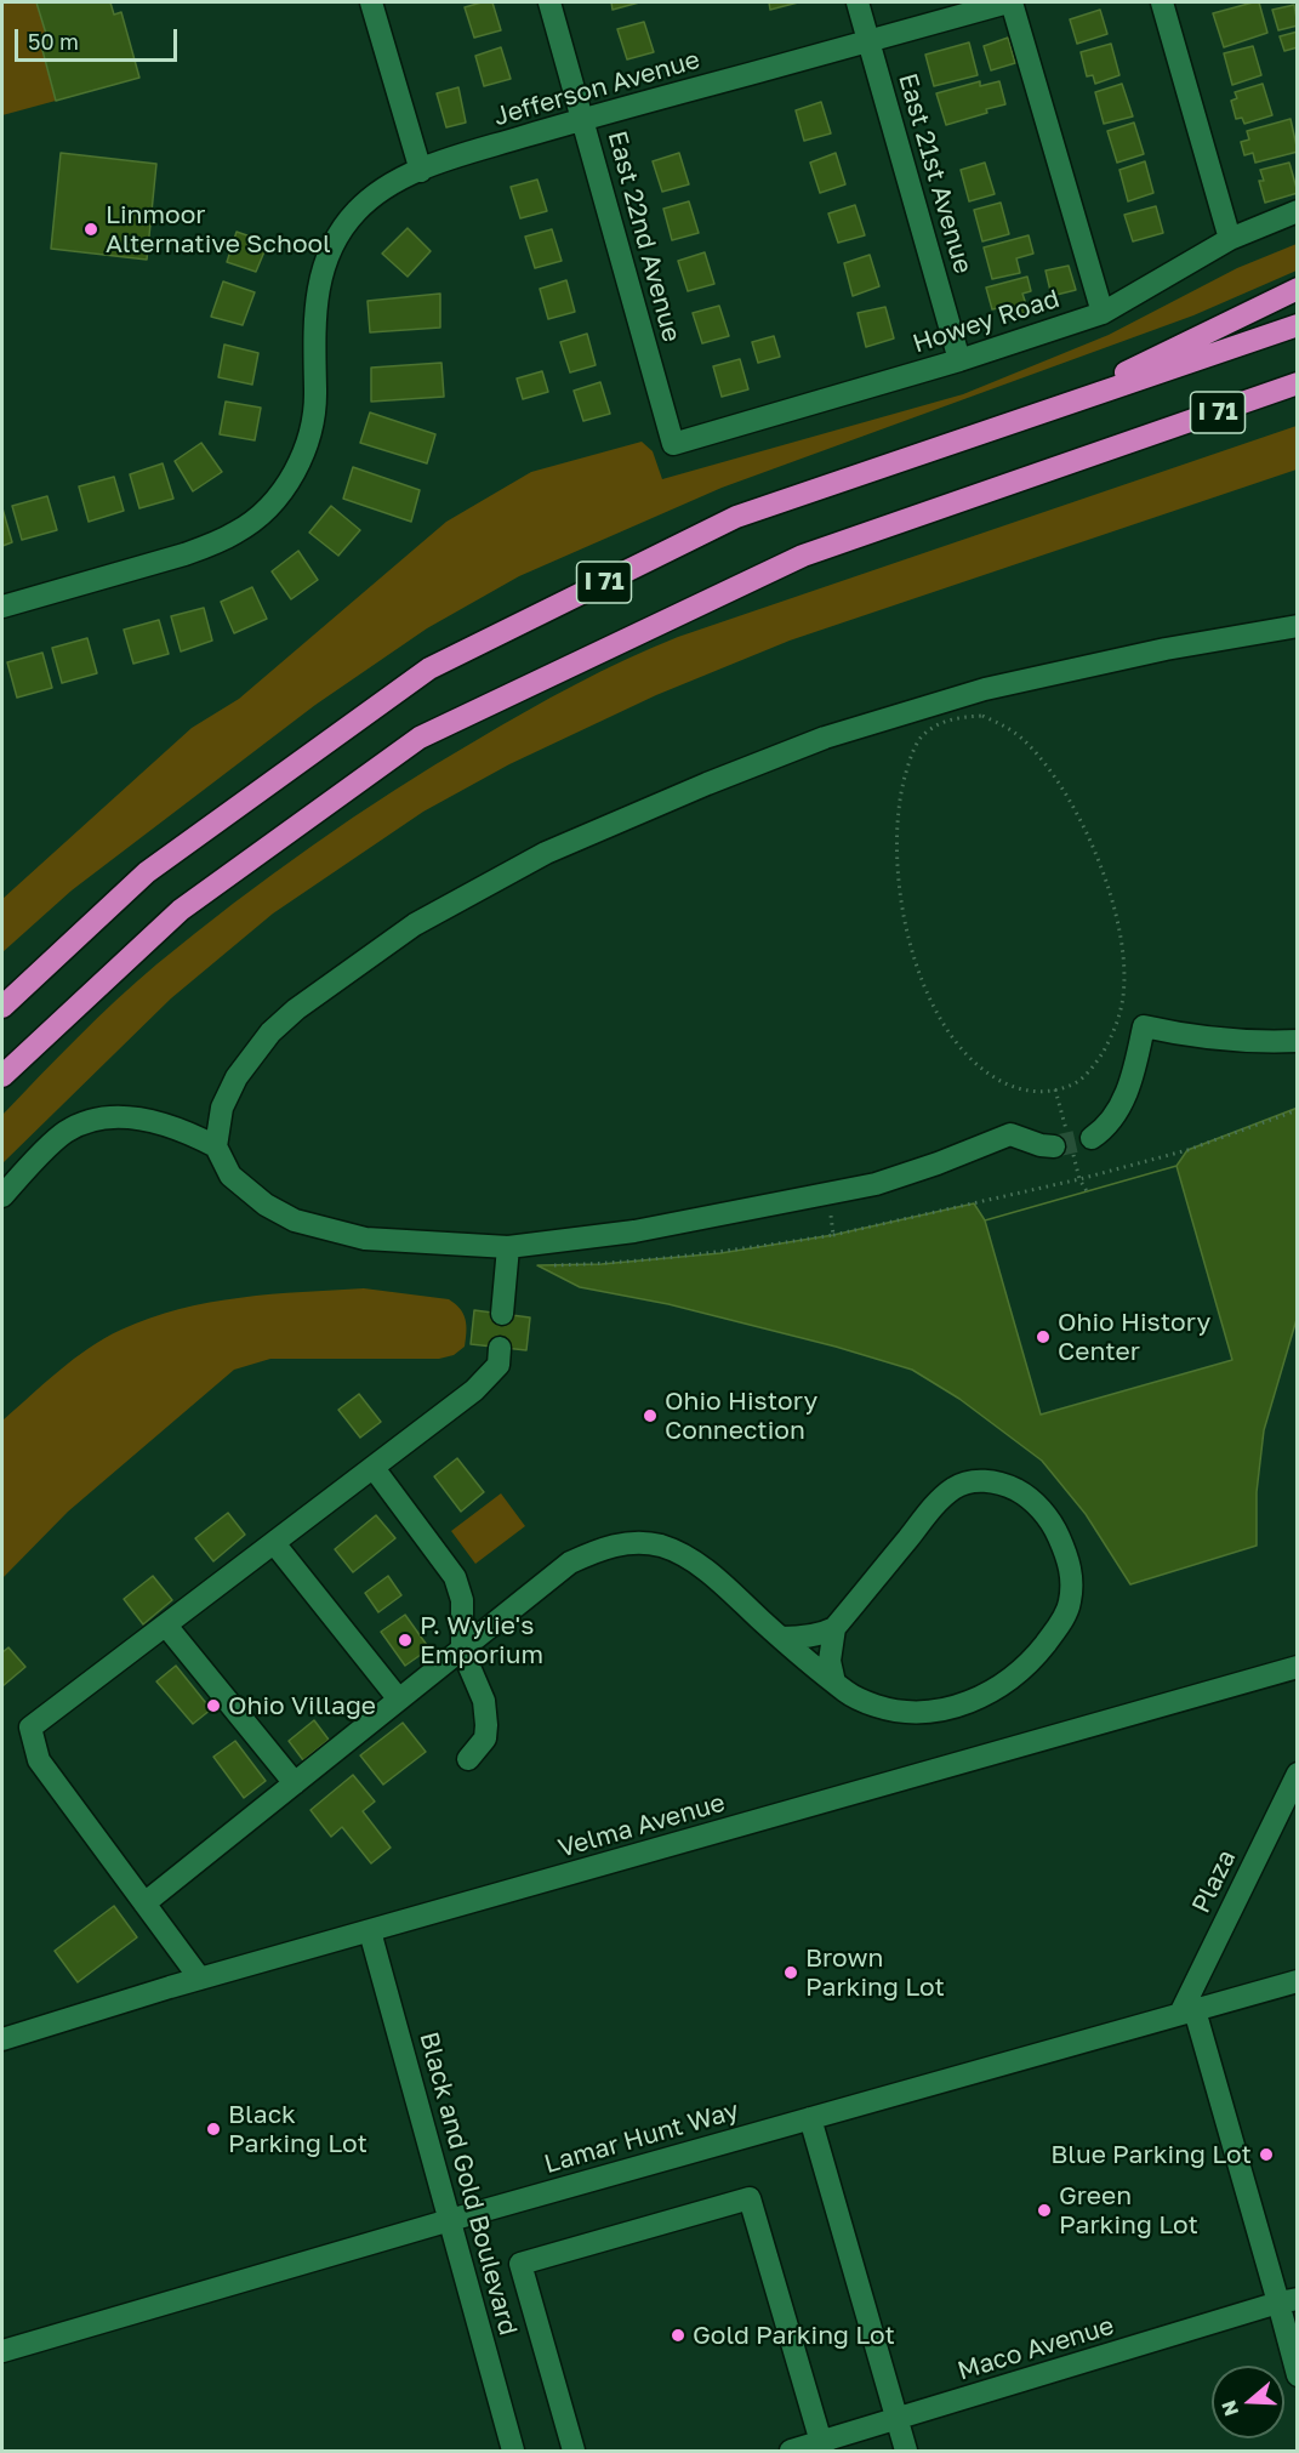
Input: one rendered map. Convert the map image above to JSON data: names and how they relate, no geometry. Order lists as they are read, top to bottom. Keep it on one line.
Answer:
{"streets":{"highway":["I 71"],"street":["Jefferson Avenue","East 21st Avenue","East 22nd Avenue","Howey Road","Velma Avenue","Plaza","Lamar Hunt Way","Black and Gold Boulevard","Maco Avenue"]},"crossings":[["Jefferson Avenue","East 21st Avenue"],["Jefferson Avenue","East 22nd Avenue"],["East 21st Avenue","Howey Road"],["East 22nd Avenue","Howey Road"],["Velma Avenue","Black and Gold Boulevard"],["Plaza","Lamar Hunt Way"],["Lamar Hunt Way","Black and Gold Boulevard"]],"places":["Linmoor Alternative School","Ohio History Center","Ohio History Connection","P. Wylie's Emporium","Ohio Village","Brown Parking Lot","Black Parking Lot","Blue Parking Lot","Green Parking Lot","Gold Parking Lot"],"scale_bar":"50 m","north":"left"}
